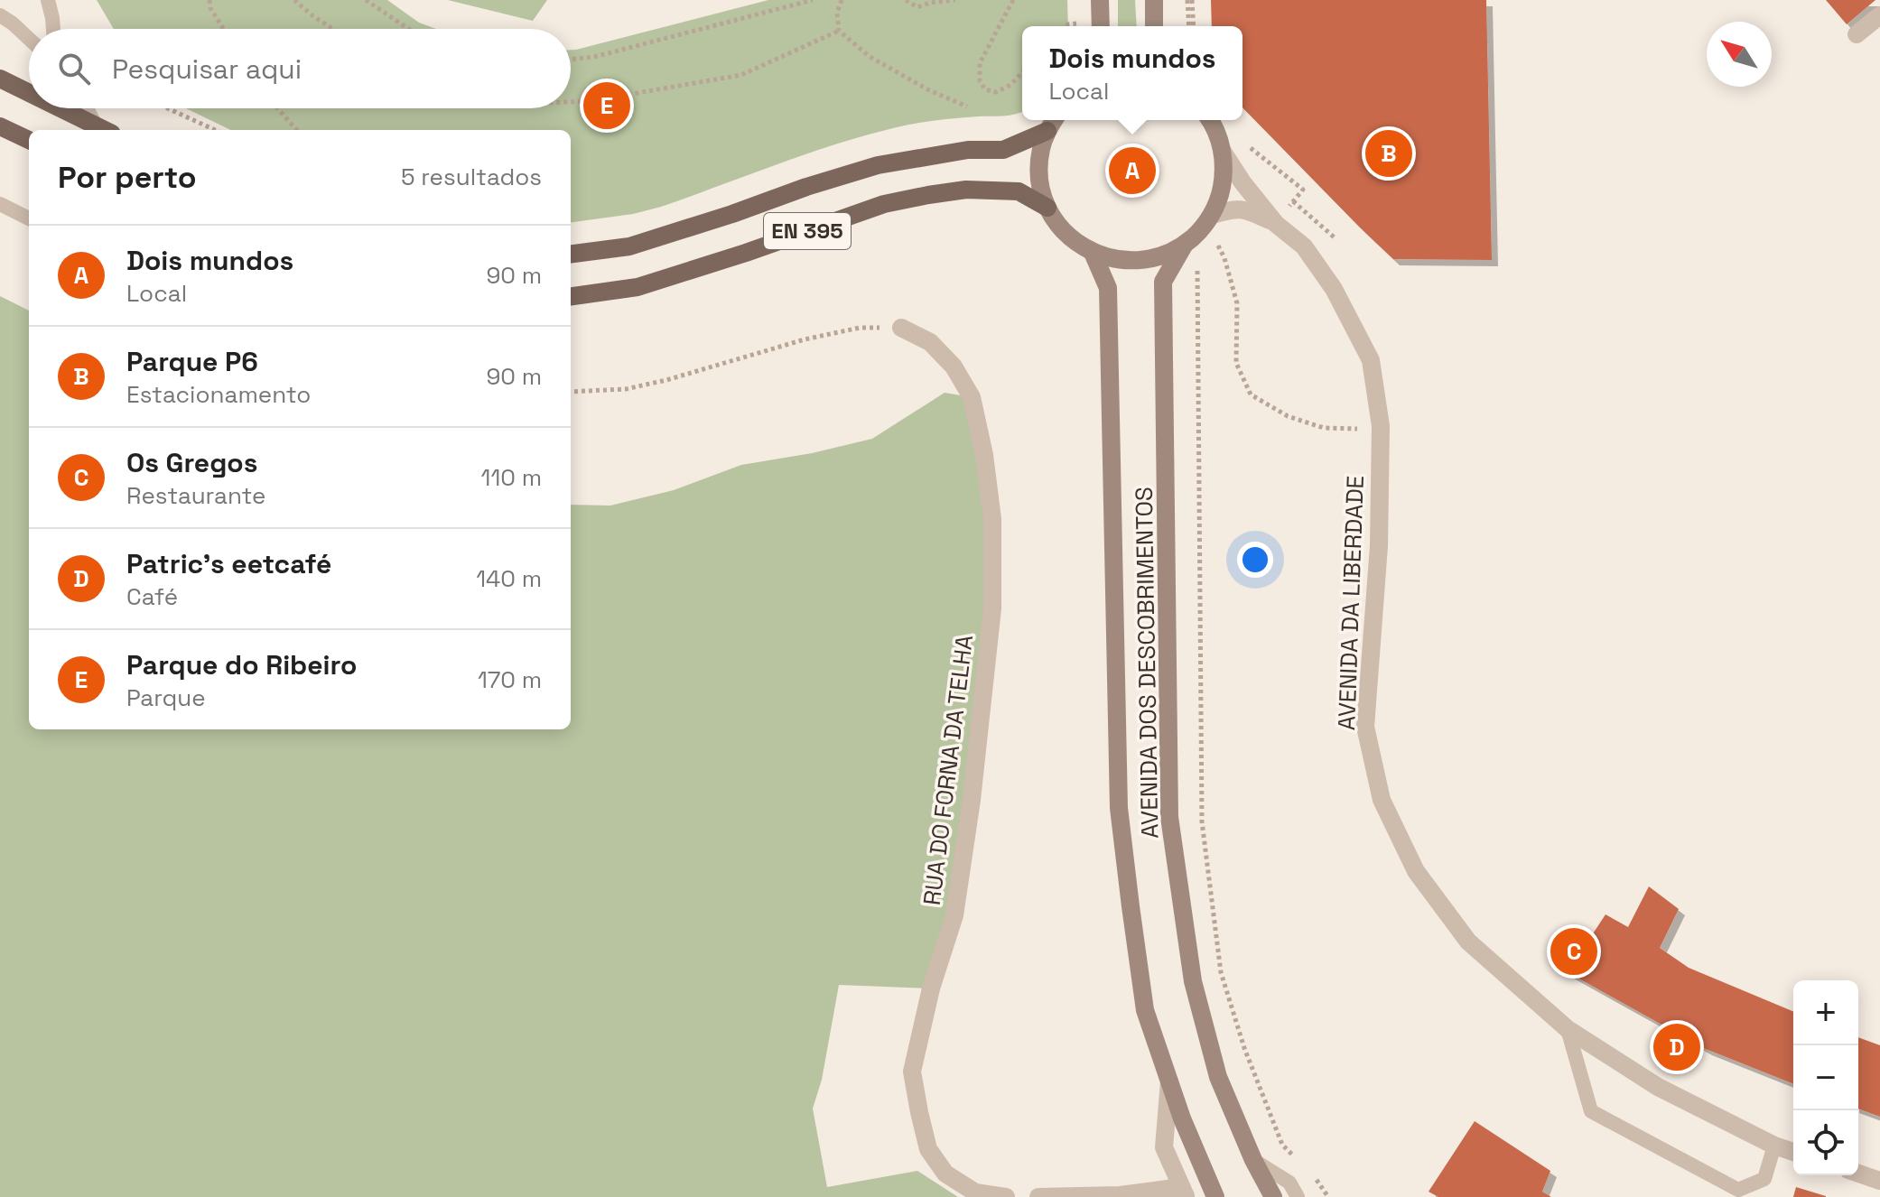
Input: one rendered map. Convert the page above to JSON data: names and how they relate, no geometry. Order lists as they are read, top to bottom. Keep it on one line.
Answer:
{"streets":{"main road":["EN 395","AVENIDA DOS DESCOBRIMENTOS"],"street":["AVENIDA DA LIBERDADE","RUA DO FORNA DA TELHA"]},"north":"top left","page":{"popup":["Dois mundos","Local"],"search":"Pesquisar aqui","pins":["E","B","A","C","D"],"heading":["Por perto","5 resultados"],"list":[{"mark":"A","name":"Dois mundos","note":"Local","value":"90 m"},{"mark":"B","name":"Parque P6","note":"Estacionamento","value":"90 m"},{"mark":"C","name":"Os Gregos","note":"Restaurante","value":"110 m"},{"mark":"D","name":"Patric’s eetcafé","note":"Café","value":"140 m"},{"mark":"E","name":"Parque do Ribeiro","note":"Parque","value":"170 m"}],"map_buttons":["+","−"]}}
